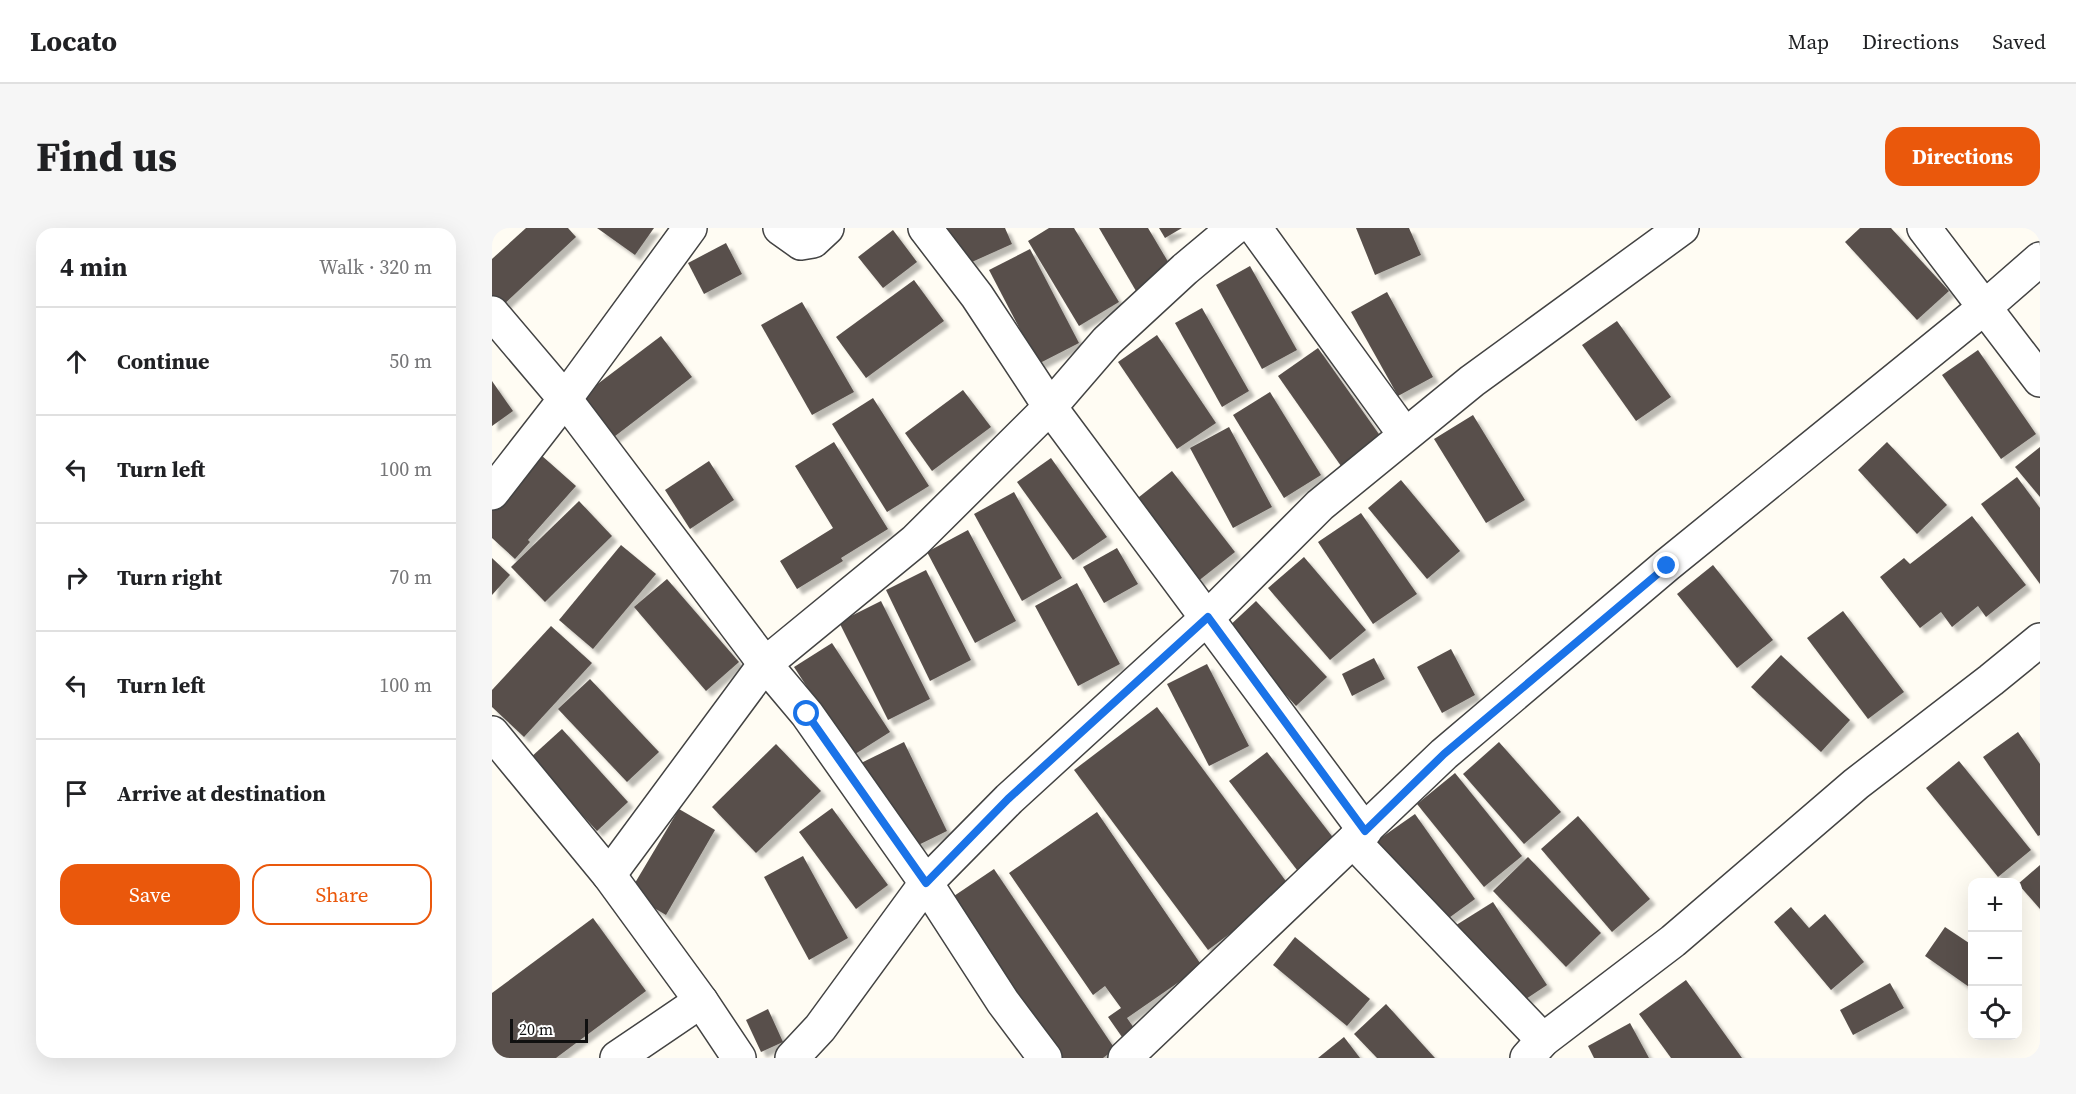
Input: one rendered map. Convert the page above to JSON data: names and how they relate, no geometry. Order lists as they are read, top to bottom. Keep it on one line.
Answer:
{"scale_bar":"20 m","page":{"header":"Locato","nav":["Map","Directions","Saved"],"title":"Find us","buttons":["Directions",["Save","Share"]],"heading":["4 min","Walk · 320 m"],"list":[["Continue","50 m"],["Turn left","100 m"],["Turn right","70 m"],["Turn left","100 m"],"Arrive at destination"],"map_buttons":["+","−"],"scale":"20 m"}}
